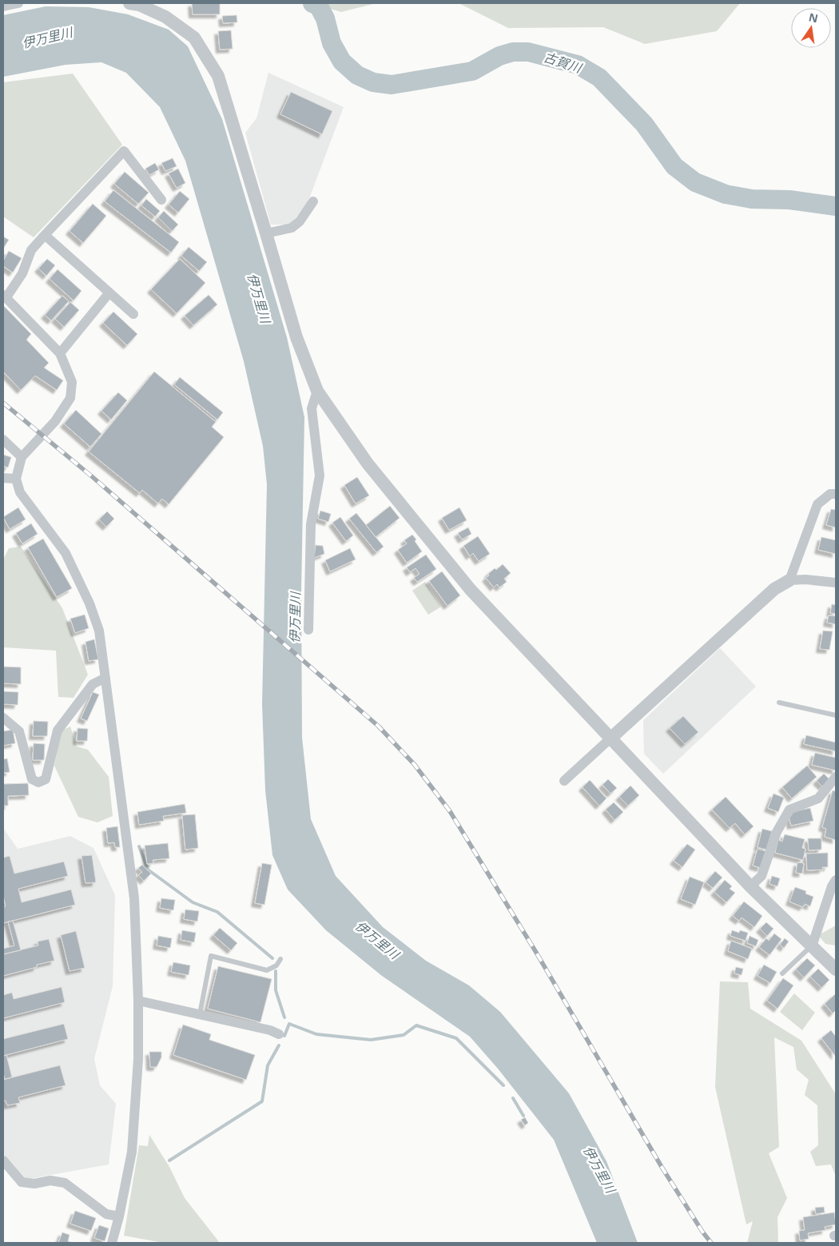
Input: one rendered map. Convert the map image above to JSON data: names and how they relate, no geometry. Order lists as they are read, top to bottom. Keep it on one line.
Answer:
{"water":["伊万里川","古賀川"],"north":"top"}
